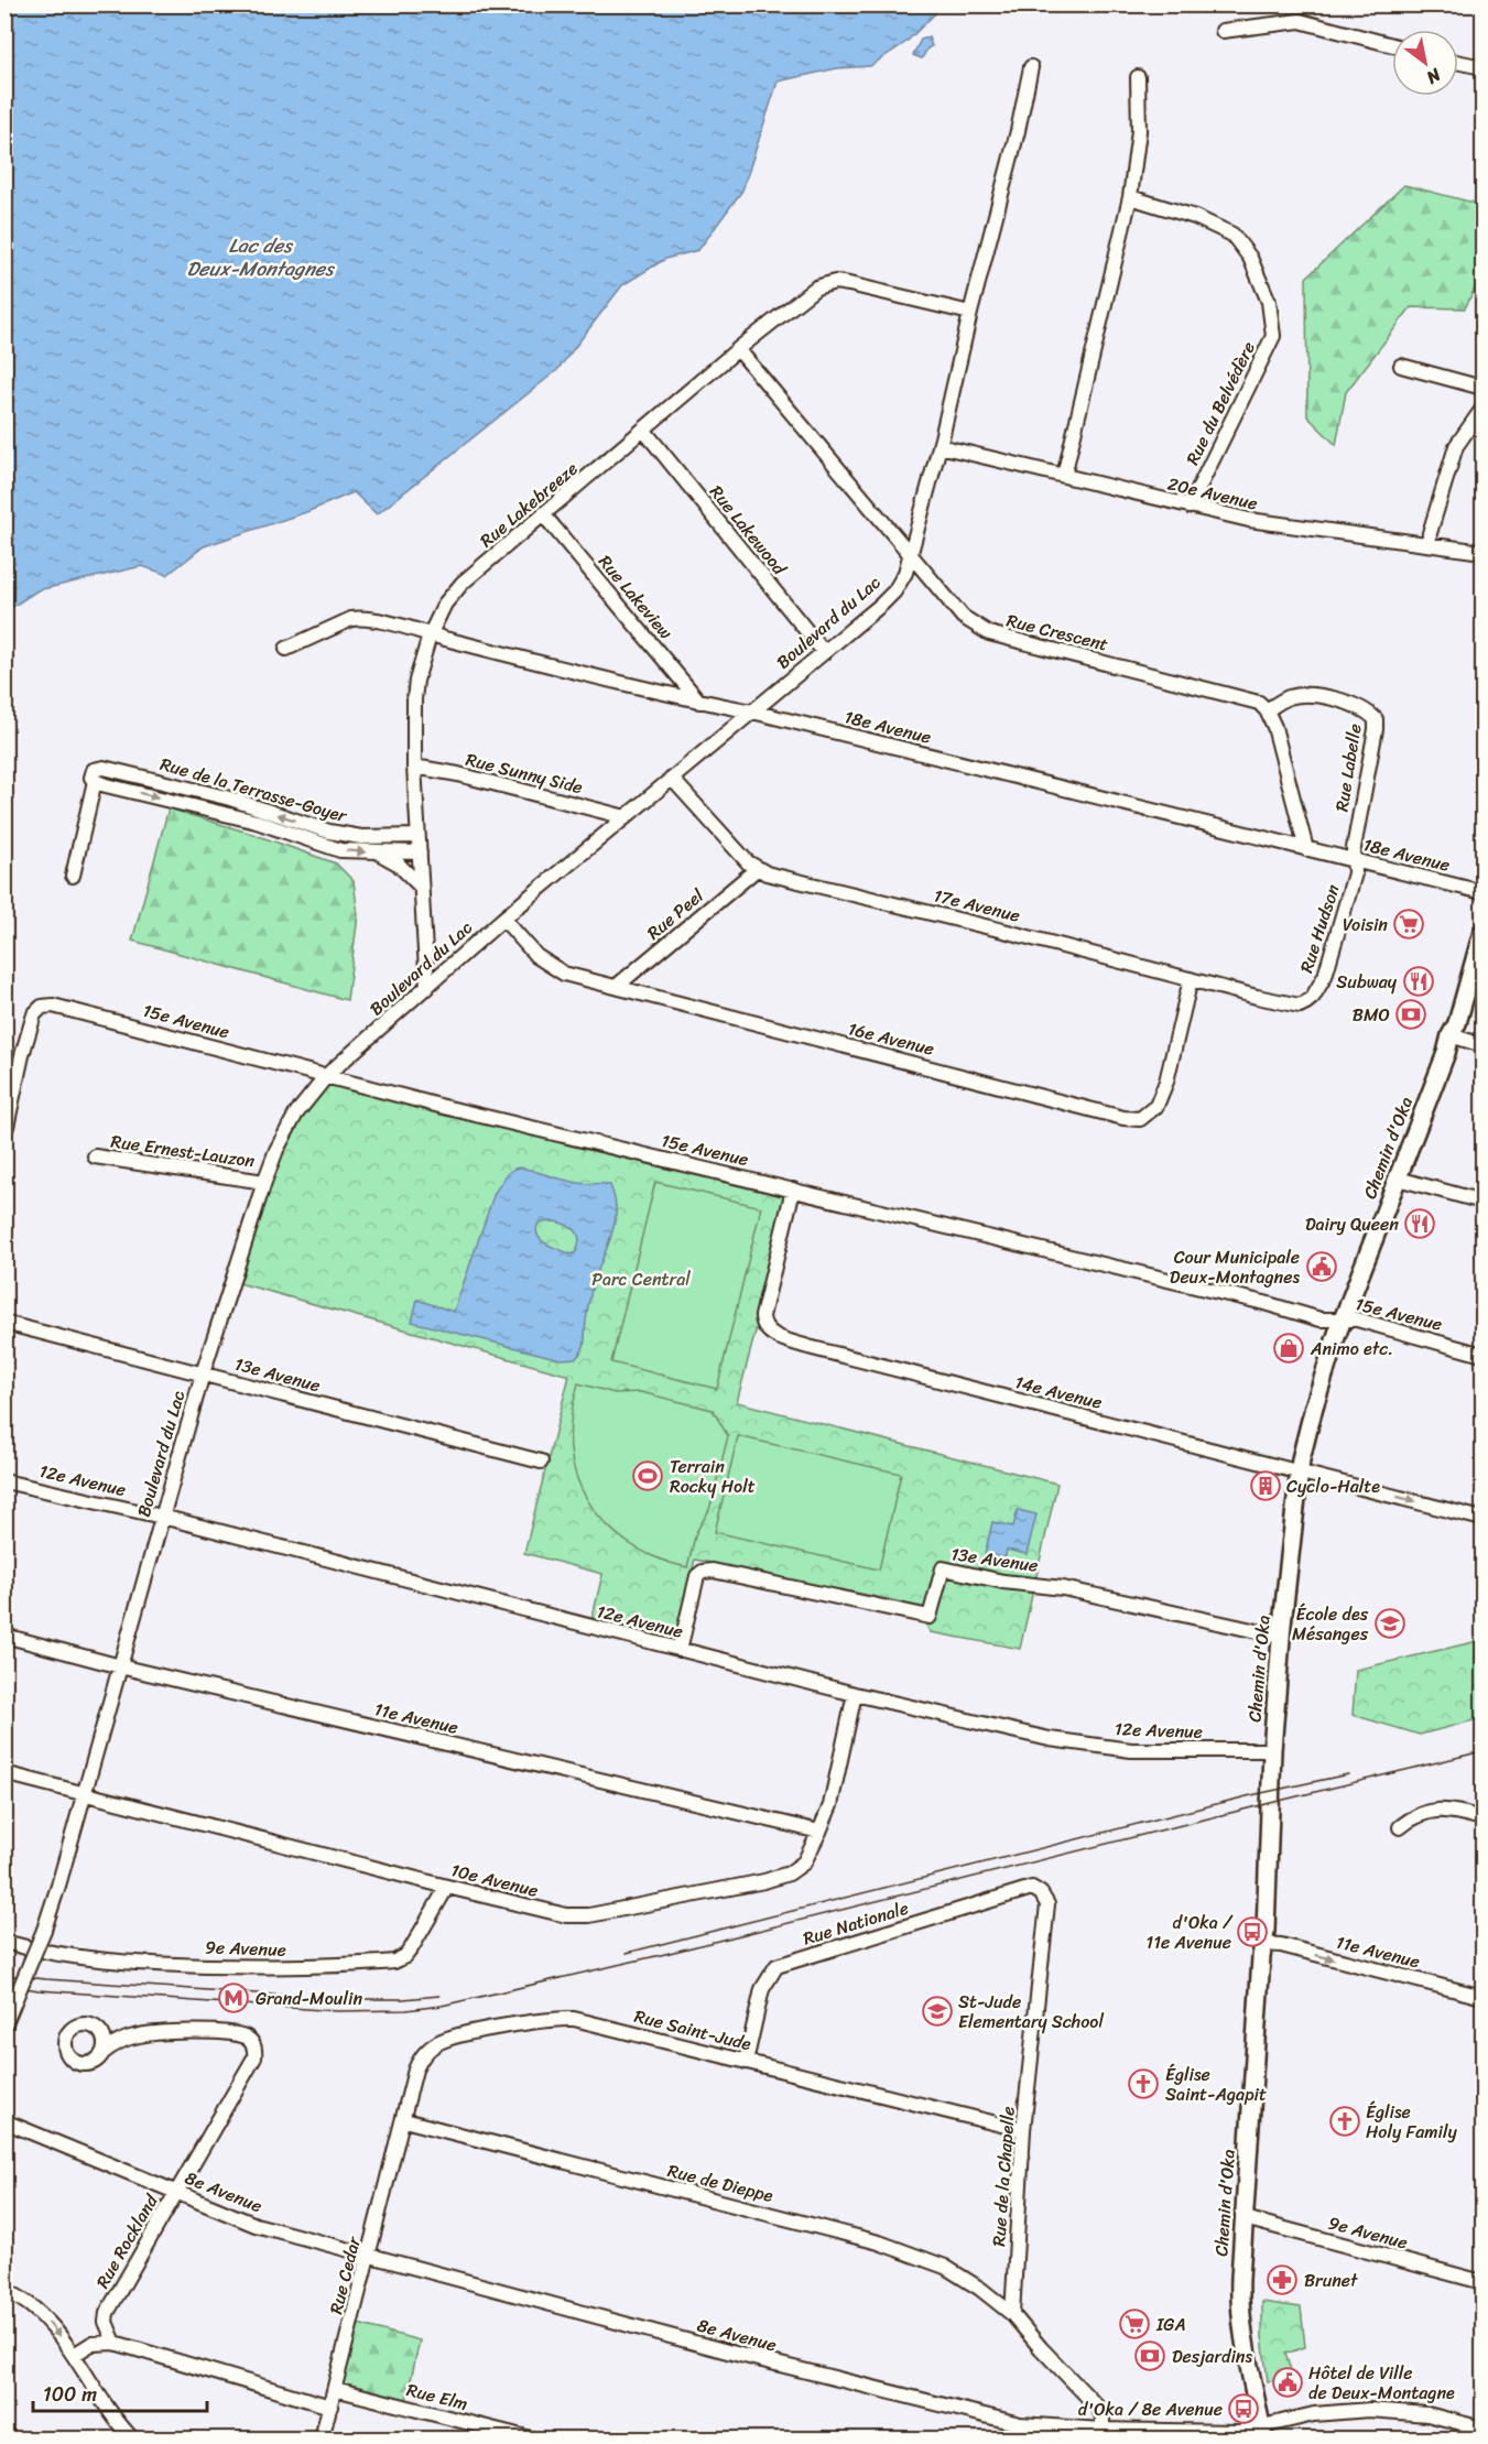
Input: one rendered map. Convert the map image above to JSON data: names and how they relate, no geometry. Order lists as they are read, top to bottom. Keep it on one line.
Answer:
{"streets":{"main road":["Chemin d'Oka"],"street":["Rue du Belvédère","20e Avenue","Rue Lakebreeze","Rue Lakewood","Rue Lakeview","Boulevard du Lac","Rue Crescent","18e Avenue","Rue Labelle","Rue Sunny Side","Rue de la Terrasse-Goyer","17e Avenue","Rue Peel","Rue Hudson","15e Avenue","16e Avenue","Rue Ernest-Lauzon","13e Avenue","14e Avenue","12e Avenue","11e Avenue","10e Avenue","Rue Nationale","9e Avenue","Rue Saint-Jude","Rue de la Chapelle","Rue de Dieppe","8e Avenue","Rue Rockland","Rue Cedar","Rue Elm"]},"crossings":[["Rue du Belvédère","20e Avenue"],["20e Avenue","Boulevard du Lac"],["Rue Lakebreeze","Rue Lakewood"],["Rue Lakebreeze","Rue Lakeview"],["Rue Lakebreeze","Boulevard du Lac"],["Rue Lakebreeze","Rue Crescent"],["Rue Lakebreeze","18e Avenue"],["Rue Lakebreeze","Rue Sunny Side"],["Rue Lakebreeze","Rue de la Terrasse-Goyer"],["Rue Lakewood","Boulevard du Lac"],["Rue Lakeview","18e Avenue"],["Boulevard du Lac","Rue Crescent"],["Boulevard du Lac","18e Avenue"],["Boulevard du Lac","Rue Sunny Side"],["Boulevard du Lac","17e Avenue"],["Boulevard du Lac","15e Avenue"],["Boulevard du Lac","16e Avenue"],["Boulevard du Lac","Rue Ernest-Lauzon"],["Boulevard du Lac","13e Avenue"],["Boulevard du Lac","12e Avenue"],["Boulevard du Lac","11e Avenue"],["Boulevard du Lac","10e Avenue"],["Rue Crescent","Rue Labelle"],["18e Avenue","Rue Labelle"],["18e Avenue","Rue Hudson"],["Rue Labelle","Rue Hudson"],["17e Avenue","Rue Peel"],["17e Avenue","Rue Hudson"],["17e Avenue","16e Avenue"],["Rue Peel","16e Avenue"],["15e Avenue","Chemin d'Oka"],["15e Avenue","14e Avenue"],["Chemin d'Oka","13e Avenue"],["Chemin d'Oka","14e Avenue"],["Chemin d'Oka","12e Avenue"],["Chemin d'Oka","11e Avenue"],["Chemin d'Oka","9e Avenue"],["Chemin d'Oka","8e Avenue"],["13e Avenue","12e Avenue"],["12e Avenue","10e Avenue"],["11e Avenue","10e Avenue"],["10e Avenue","9e Avenue"],["Rue Nationale","Rue Saint-Jude"],["Rue Nationale","Rue de la Chapelle"],["Rue Saint-Jude","Rue de la Chapelle"],["Rue Saint-Jude","Rue de Dieppe"],["Rue Saint-Jude","Rue Cedar"],["Rue de la Chapelle","Rue de Dieppe"],["Rue de Dieppe","Rue Cedar"],["8e Avenue","Rue Rockland"],["8e Avenue","Rue Cedar"],["Rue Cedar","Rue Elm"]],"water":["Lac des Deux-Montagnes"],"parks":["Parc Central"],"places":{"supermarket":["Voisin","IGA"],"restaurant":["Subway","Dairy Queen"],"bank":["BMO","Desjardins"],"public building":["Cour Municipale Deux-Montagnes","Hôtel de Ville de Deux-Montagne"],"shop":["Animo etc."],"sports":["Terrain Rocky Holt"],"building":["Cyclo-Halte"],"school or university":["École des Mésanges","St-Jude Elementary School"],"bus stop":["d'Oka / 11e Avenue","d'Oka / 8e Avenue"],"metro station":["Grand-Moulin"],"church":["Église Saint-Agapit","Église Holy Family"],"pharmacy":["Brunet"]},"scale_bar":"100 m","north":"bottom right"}
